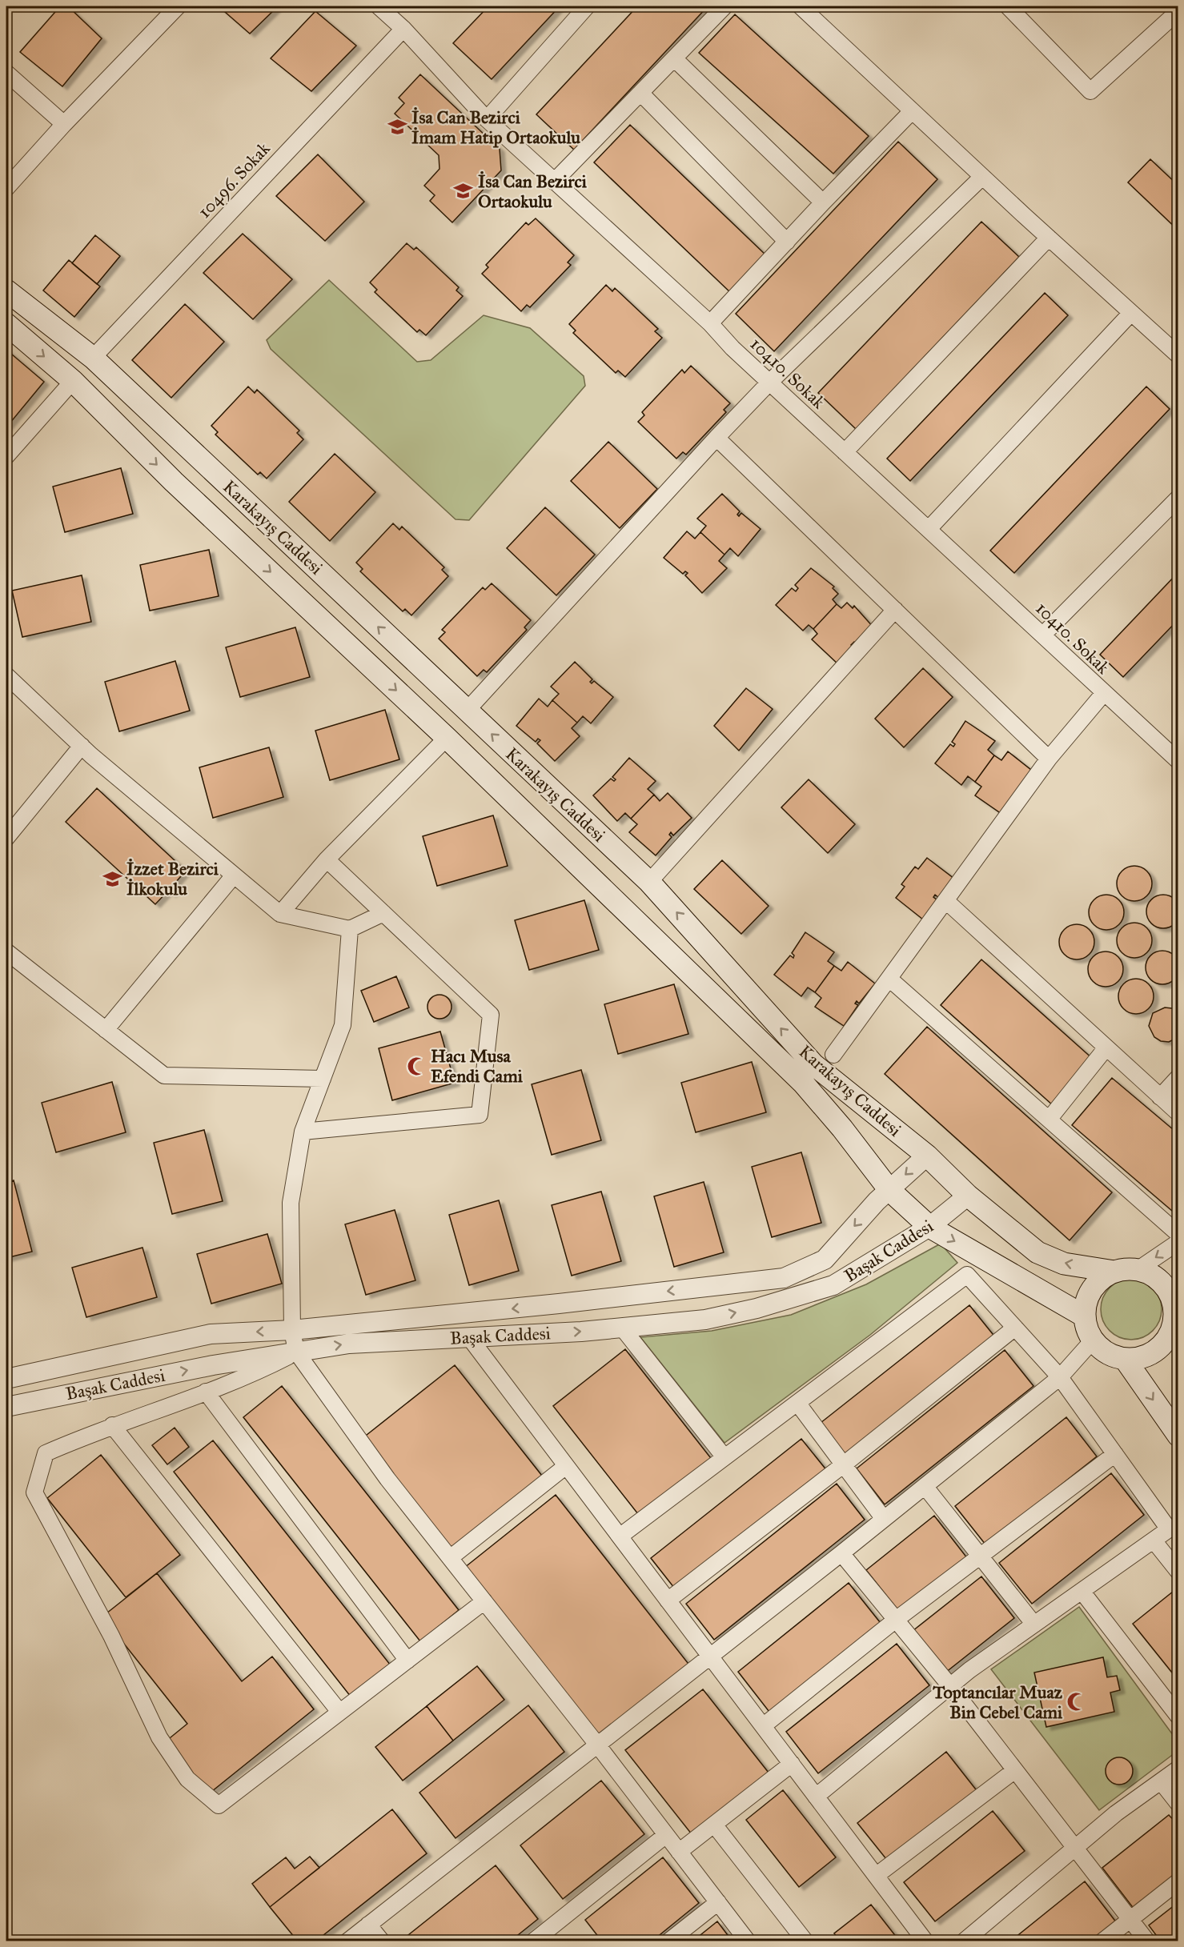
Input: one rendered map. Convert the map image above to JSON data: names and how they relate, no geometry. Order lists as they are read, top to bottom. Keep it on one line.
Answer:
{"streets":{"main road":["Karakayış Caddesi"],"street":["10496. Sokak","10410. Sokak","Başak Caddesi"]},"crossings":[["10496. Sokak","10410. Sokak"],["10496. Sokak","Karakayış Caddesi"],["Karakayış Caddesi","Başak Caddesi"]],"places":{"school or university":["İsa Can Bezirci İmam Hatip Ortaokulu","İsa Can Bezirci Ortaokulu","İzzet Bezirci İlkokulu"],"mosque":["Hacı Musa Efendi Cami","Toptancılar Muaz Bin Cebel Cami"]}}
